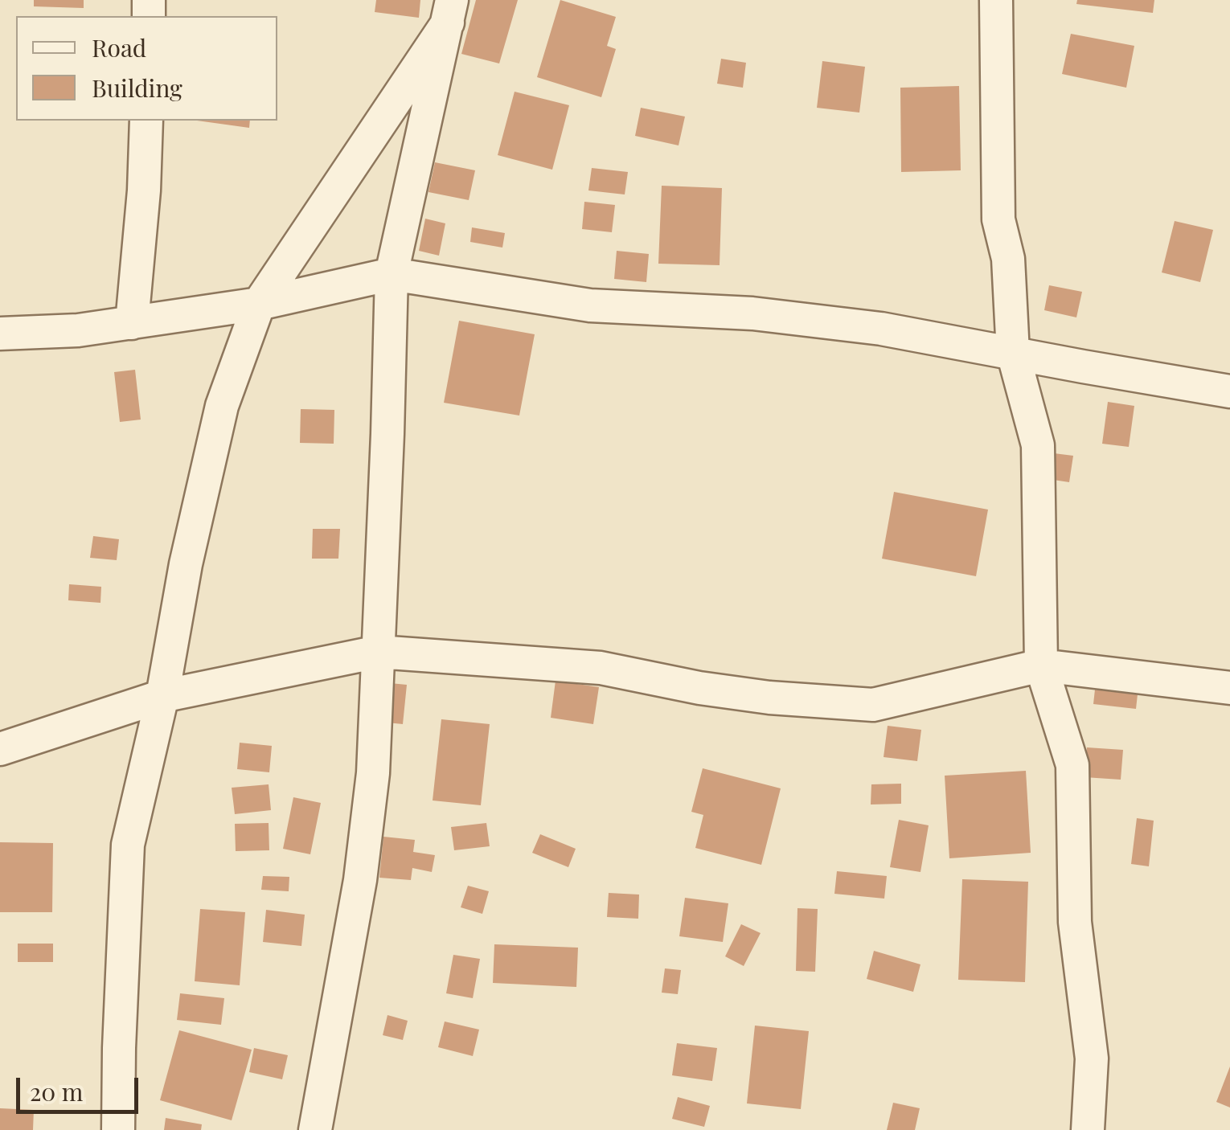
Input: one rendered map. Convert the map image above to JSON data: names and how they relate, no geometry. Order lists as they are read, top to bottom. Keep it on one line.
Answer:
{"legend":["Road","Building"],"scale_bar":"20 m"}
